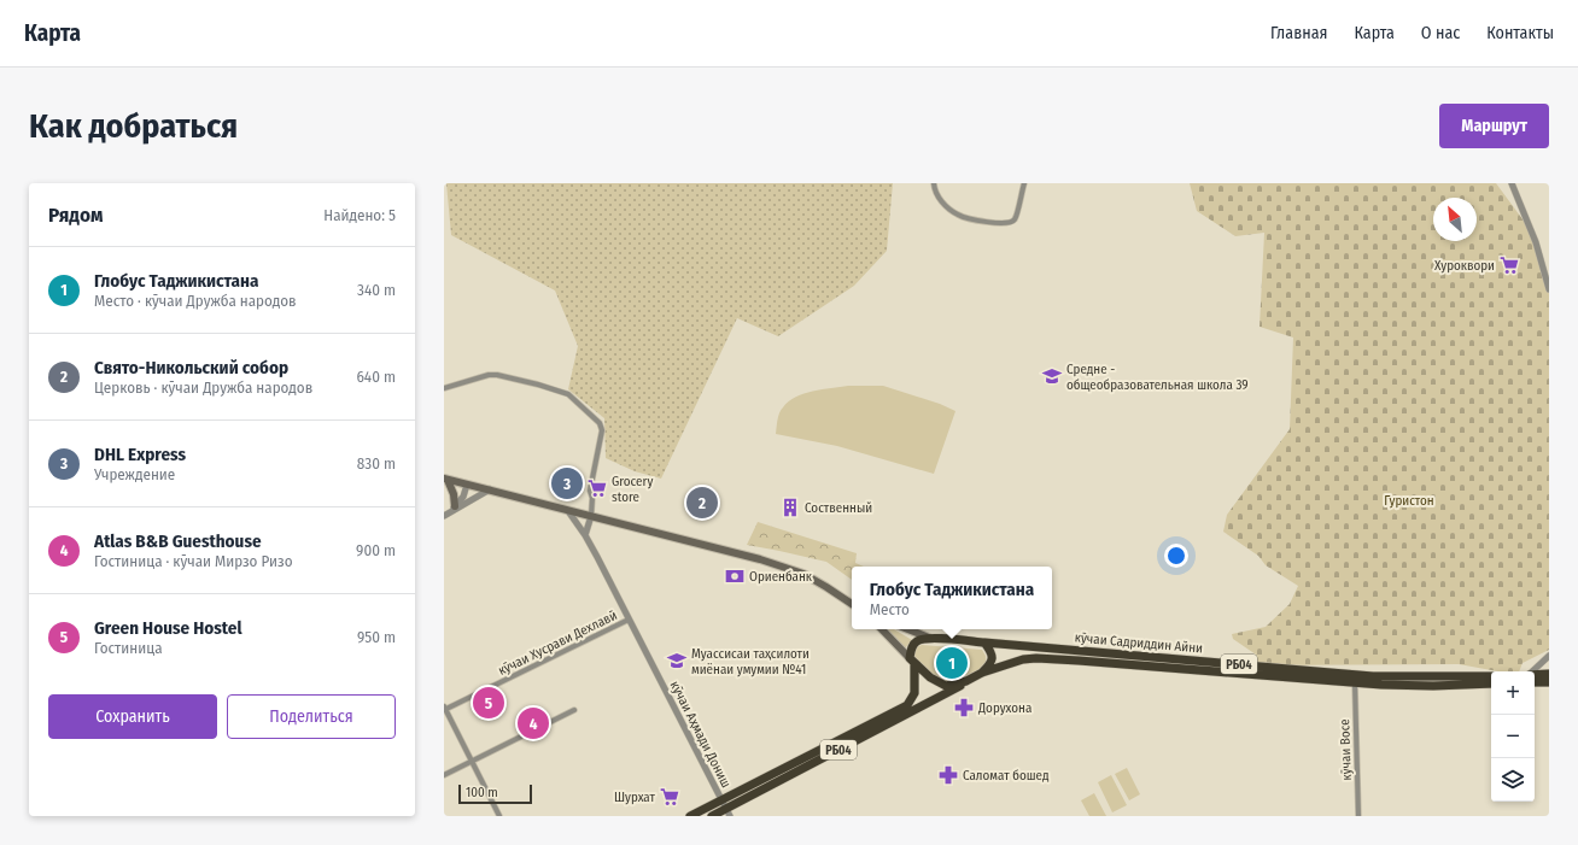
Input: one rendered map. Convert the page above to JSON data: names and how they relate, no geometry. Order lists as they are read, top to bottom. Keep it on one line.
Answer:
{"streets":{"highway":["кӯчаи Садриддин Айни","РБ04"],"street":["кӯчаи Хусрави Дехлавӣ","кӯчаи Аҳмади Дониш","кӯчаи Восе"]},"crossings":[["кӯчаи Хусрави Дехлавӣ","кӯчаи Аҳмади Дониш"],["кӯчаи Садриддин Айни","РБ04"],["кӯчаи Садриддин Айни","кӯчаи Восе"],["РБ04","кӯчаи Аҳмади Дониш"]],"parks":["Гуристон"],"places":{"supermarket":["Хуроквори","Grocery store","Шурхат"],"school or university":["Средне - общеобразовательная школа 39","Муассисаи таҳсилоти миёнаи умумии №41"],"building":["Соственный"],"bank":["Ориенбанк"],"pharmacy":["Дорухона","Саломат бошед"]},"scale_bar":"100 m","north":"top left","page":{"header":"Карта","nav":["Главная","Карта","О нас","Контакты"],"buttons":["Маршрут",["Сохранить","Поделиться"]],"title":"Как добраться","heading":["Рядом","Найдено: 5"],"list":[{"mark":"1","name":"Глобус Таджикистана","note":"Место · кӯчаи Дружба народов","value":"340 m"},{"mark":"2","name":"Свято-Никольский собор","note":"Церковь · кӯчаи Дружба народов","value":"640 m"},{"mark":"3","name":"DHL Express","note":"Учреждение","value":"830 m"},{"mark":"4","name":"Atlas B&B Guesthouse","note":"Гостиница · кӯчаи Мирзо Ризо","value":"900 m"},{"mark":"5","name":"Green House Hostel","note":"Гостиница","value":"950 m"}],"pins":["3","2","1","5","4"],"popup":["Глобус Таджикистана","Место"],"map_buttons":["+","−"],"scale":"100 m"}}
